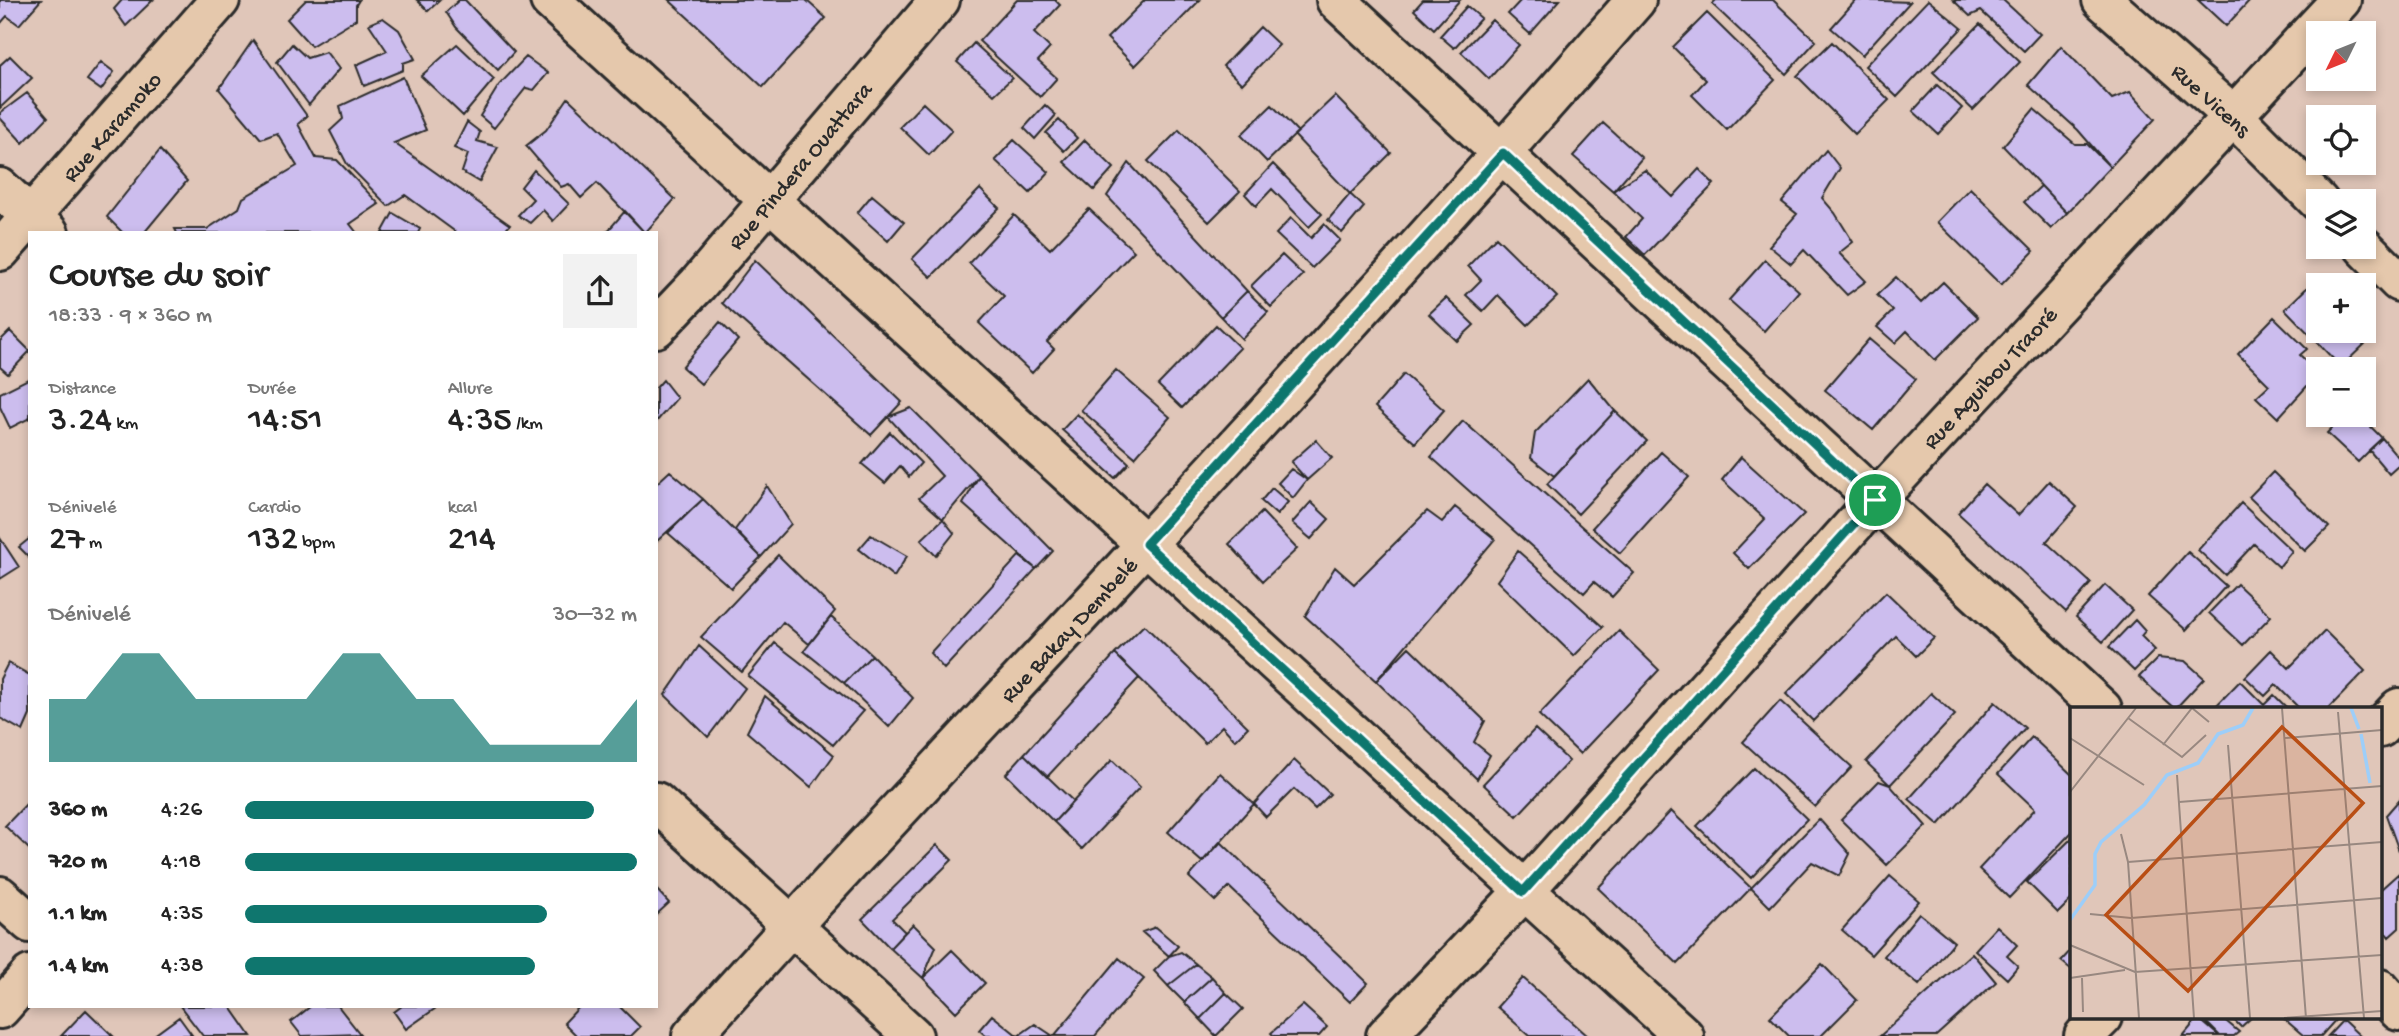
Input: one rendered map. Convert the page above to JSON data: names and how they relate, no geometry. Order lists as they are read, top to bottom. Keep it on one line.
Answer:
{"streets":{"street":["Rue Vicens","Rue Karamoko","Rue Pindera Ouattara","Rue Aguibou Traoré","Rue Bakay Dembelé"]},"crossings":[["Rue Vicens","Rue Aguibou Traoré"]],"north":"bottom left","page":{"map_buttons":["+","−"],"heading":["Course du soir","18:33 · 9 × 360 m"],"stats":[["Distance","3.24 km"],["Durée","14:51"],["Allure","4:35 /km"],["Dénivelé","27 m"],["Cardio","132 bpm"],["kcal","214"]],"chart":["Dénivelé","30–32 m"],"list":[{"name":"360 m","note":"4:26"},{"name":"720 m","note":"4:18"},{"name":"1.1 km","note":"4:35"},{"name":"1.4 km","note":"4:38"}]}}
